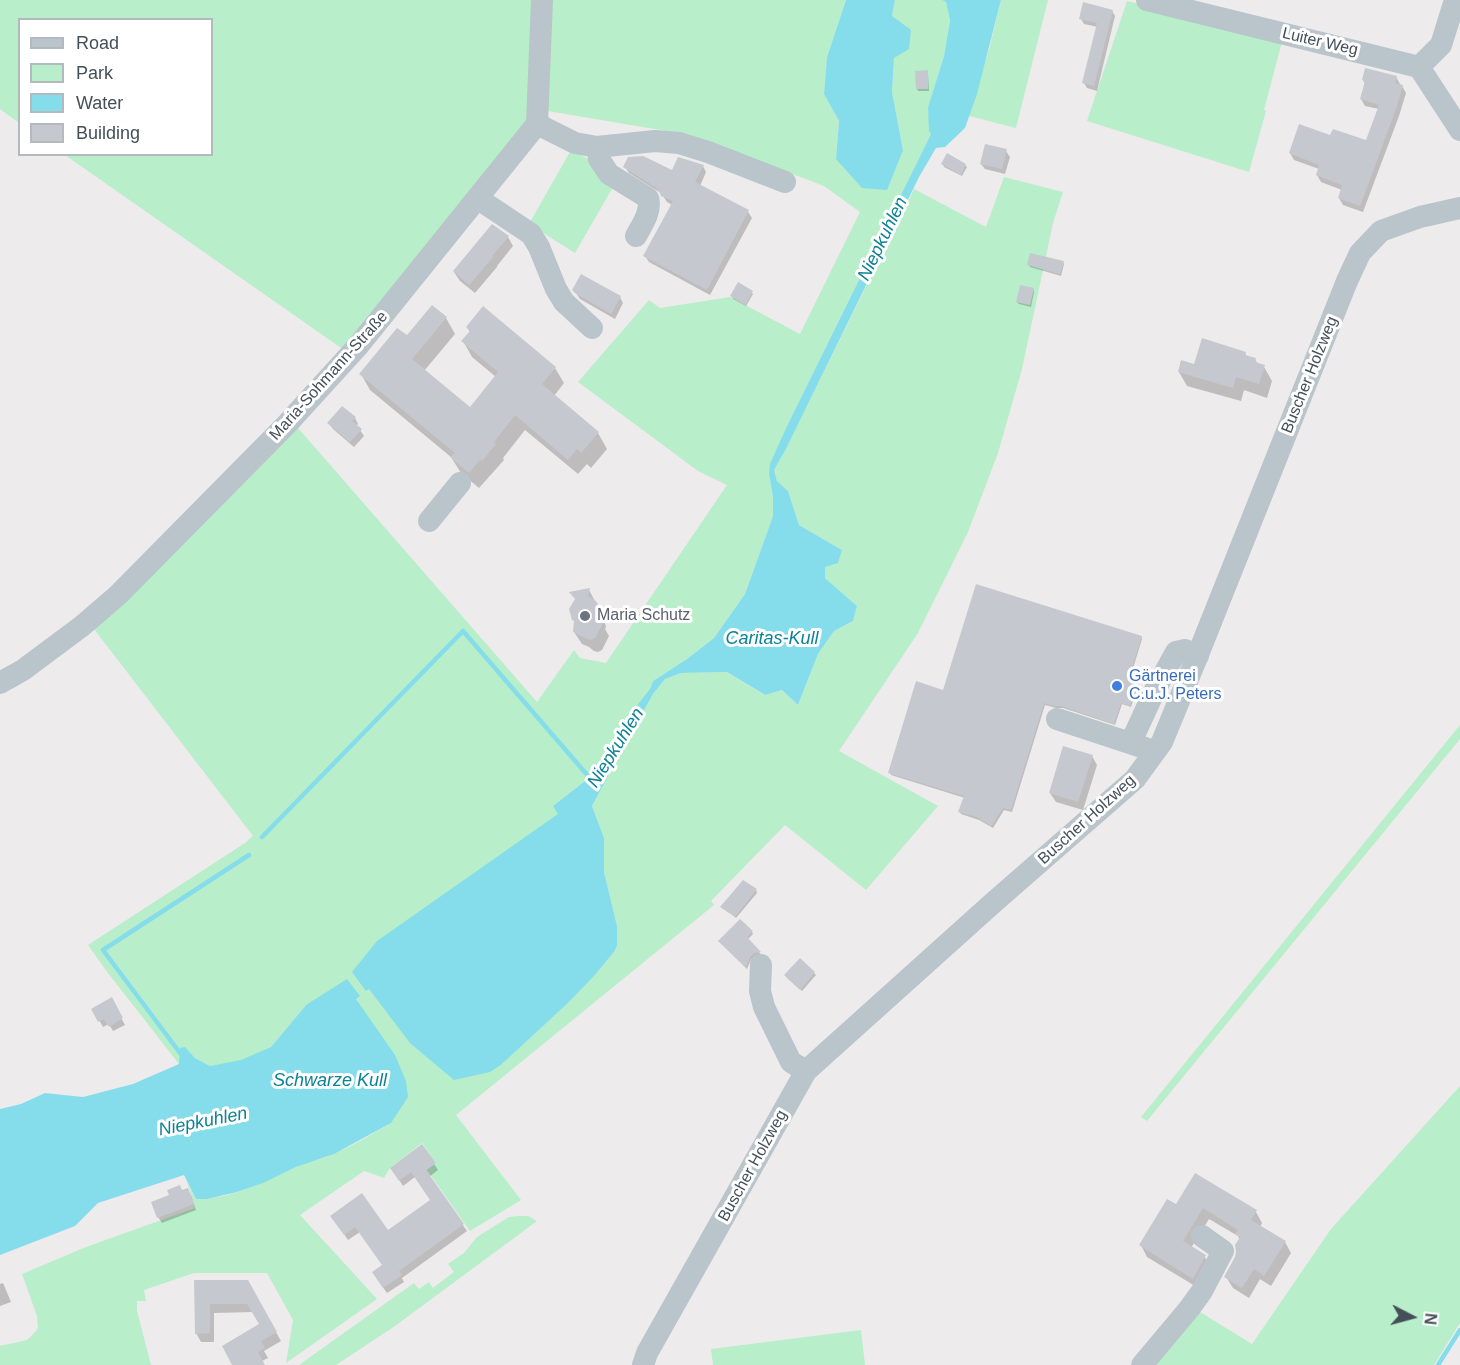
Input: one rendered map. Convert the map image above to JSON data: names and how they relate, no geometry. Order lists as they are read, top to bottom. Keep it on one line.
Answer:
{"streets":{"street":["Luiter Weg","Buscher Holzweg","Maria-Sohmann-Straße"]},"water":["Niepkuhlen","Caritas-Kull","Schwarze Kull"],"places":["Maria Schutz","Gärtnerei C.u.J. Peters"],"legend":["Road","Park","Water","Building"],"north":"right"}
